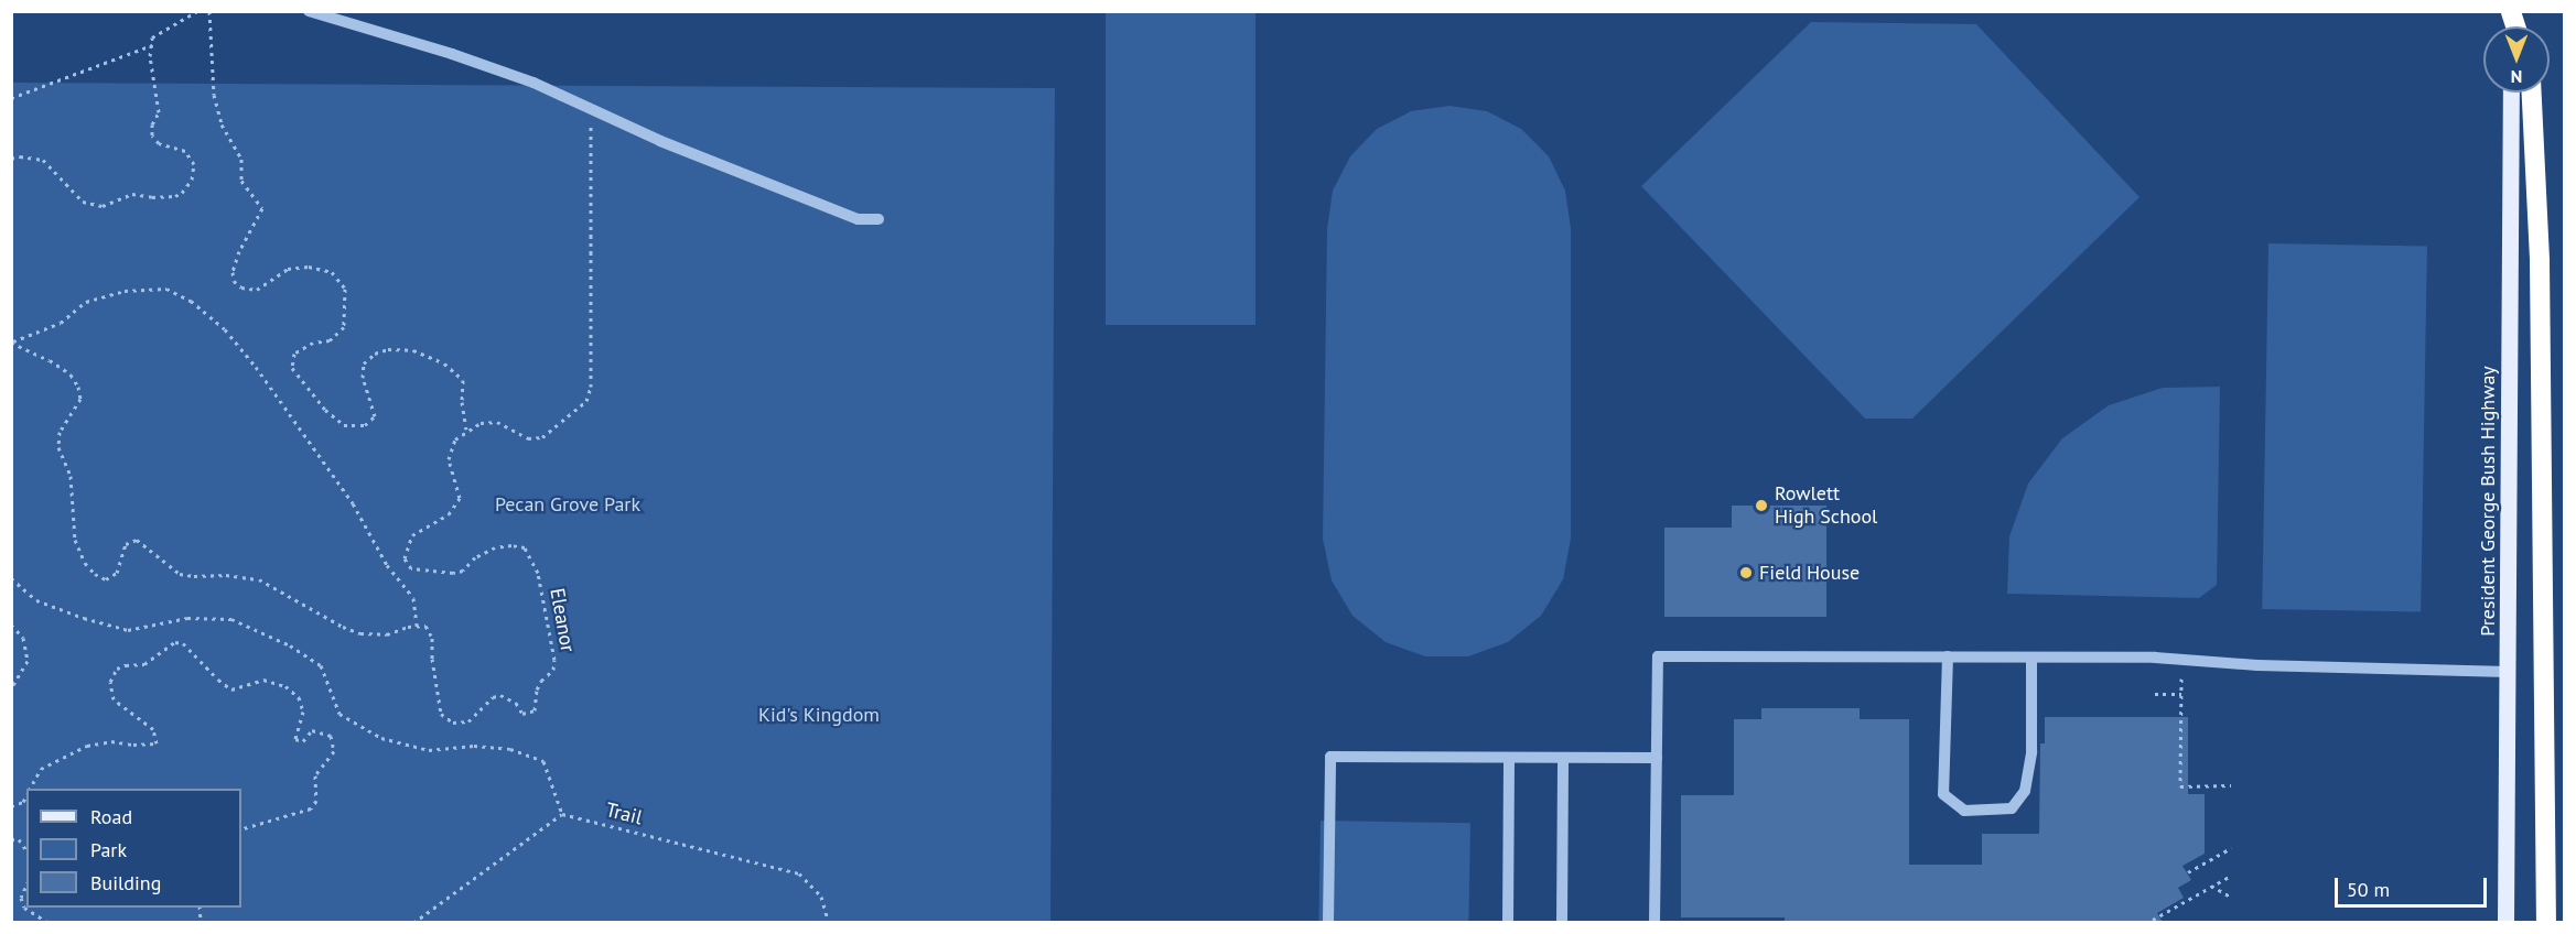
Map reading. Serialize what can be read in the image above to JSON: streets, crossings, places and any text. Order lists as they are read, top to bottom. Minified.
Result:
{"streets":{"main road":["President George Bush Highway"],"path":["Eleanor","Trail"]},"parks":["Pecan Grove Park","Kid's Kingdom"],"places":["Rowlett High School","Field House"],"legend":["Road","Park","Building"],"scale_bar":"50 m","north":"bottom"}
